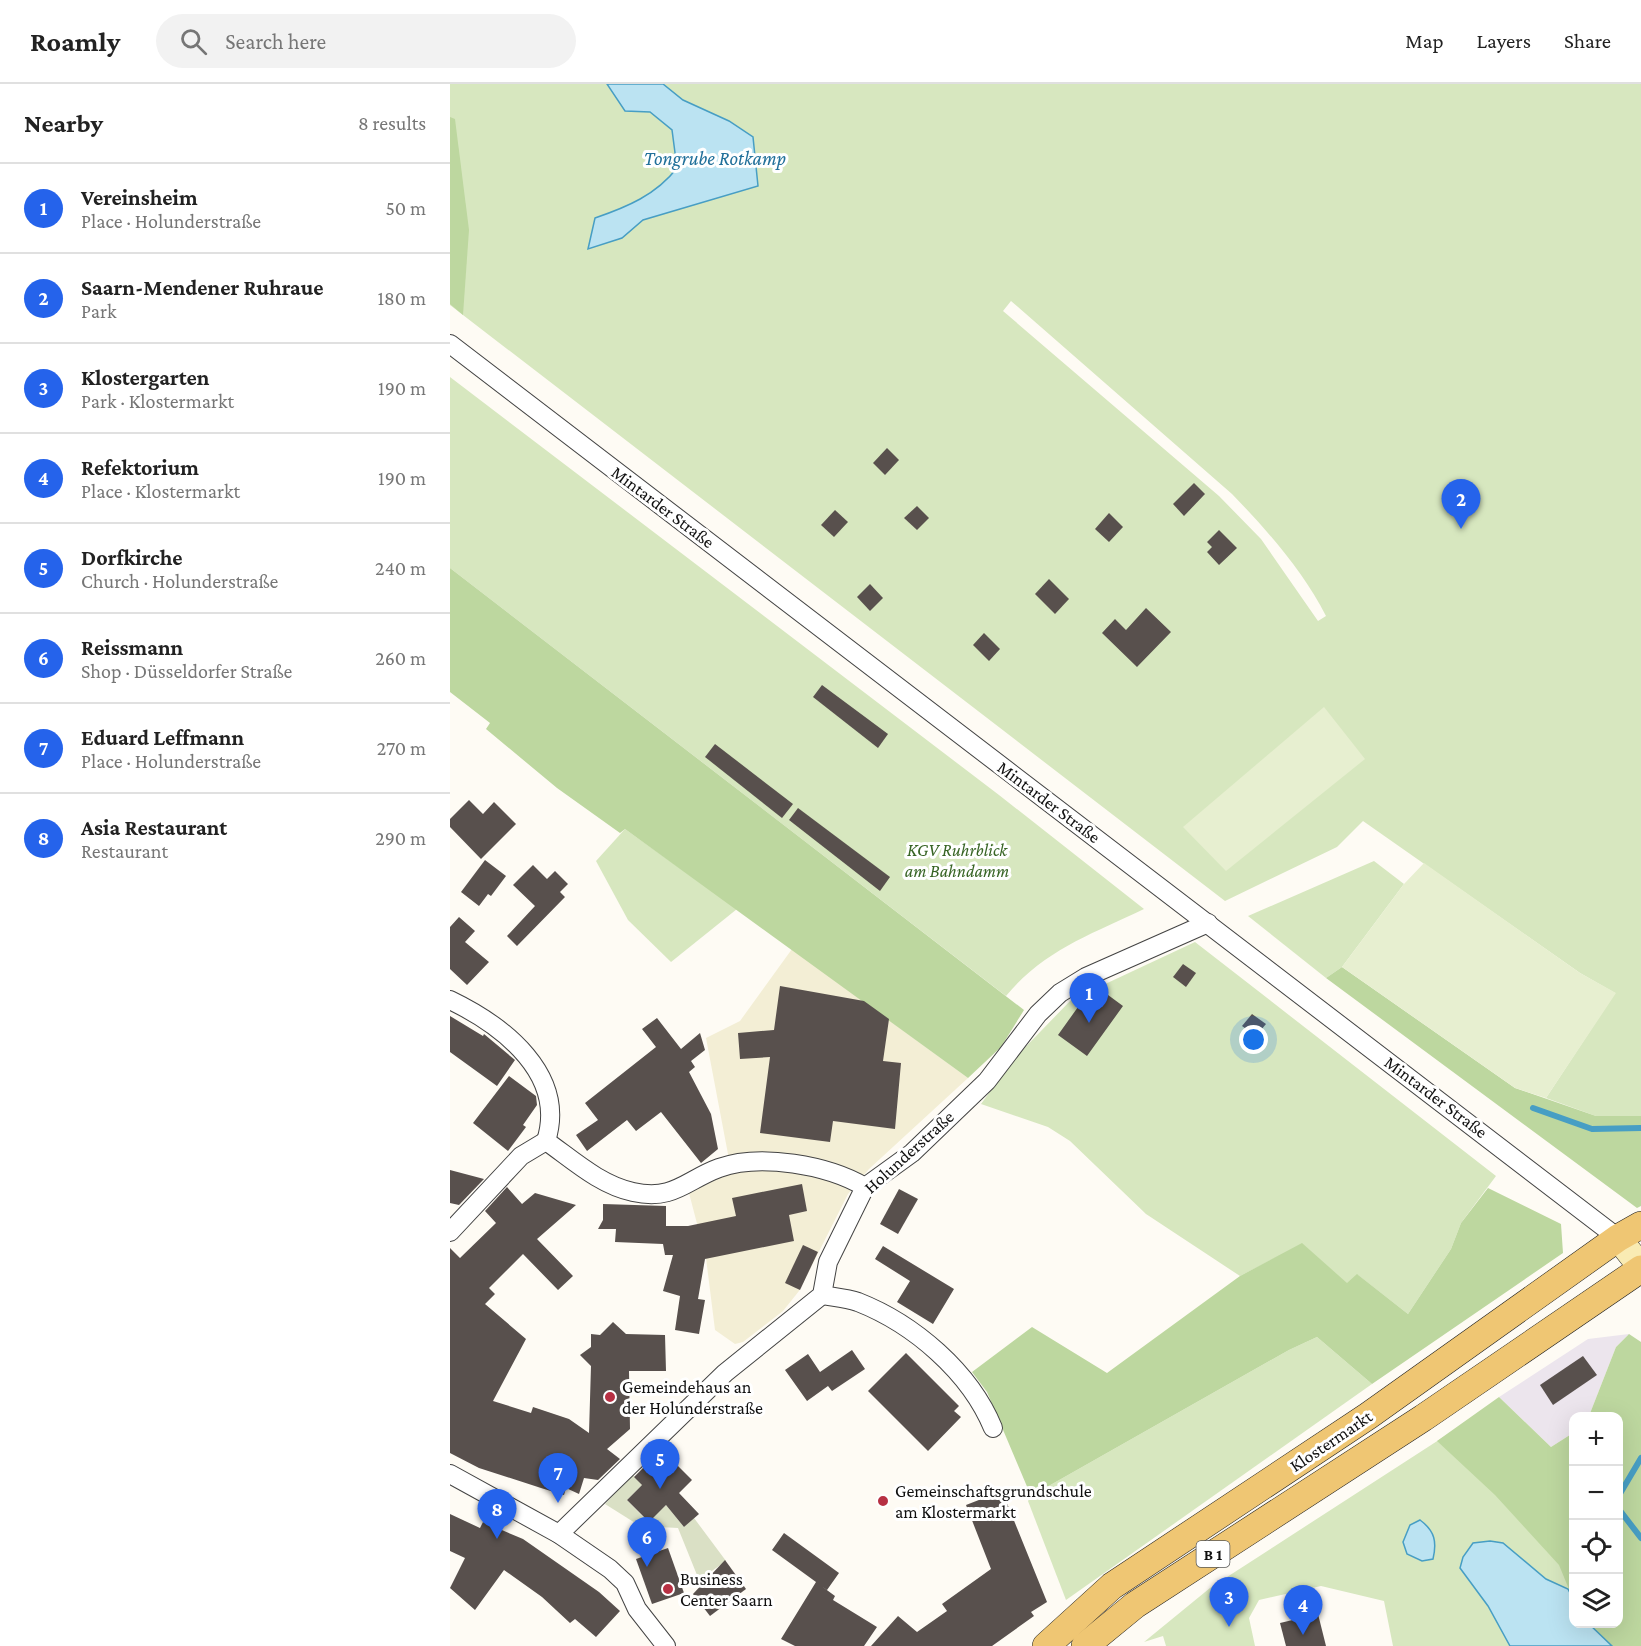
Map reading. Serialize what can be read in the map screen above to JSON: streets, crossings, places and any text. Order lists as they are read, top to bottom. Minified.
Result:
{"streets":{"main road":["Mintarder Straße","Klostermarkt","B 1"],"street":["Holunderstraße"]},"crossings":[["Mintarder Straße","Holunderstraße"],["Mintarder Straße","Klostermarkt"]],"water":["Tongrube Rotkamp"],"parks":["KGV Ruhrblick am Bahndamm"],"places":["Gemeindehaus an der Holunderstraße","Gemeinschaftsgrundschule am Klostermarkt","Business Center Saarn"],"page":{"header":"Roamly","search":"Search here","nav":["Map","Layers","Share"],"heading":["Nearby","8 results"],"list":[{"mark":"1","name":"Vereinsheim","note":"Place · Holunderstraße","value":"50 m"},{"mark":"2","name":"Saarn-Mendener Ruhraue","note":"Park","value":"180 m"},{"mark":"3","name":"Klostergarten","note":"Park · Klostermarkt","value":"190 m"},{"mark":"4","name":"Refektorium","note":"Place · Klostermarkt","value":"190 m"},{"mark":"5","name":"Dorfkirche","note":"Church · Holunderstraße","value":"240 m"},{"mark":"6","name":"Reissmann","note":"Shop · Düsseldorfer Straße","value":"260 m"},{"mark":"7","name":"Eduard Leffmann","note":"Place · Holunderstraße","value":"270 m"},{"mark":"8","name":"Asia Restaurant","note":"Restaurant","value":"290 m"}],"pins":["2","1","5","7","8","6","3","4"],"map_buttons":["+","−"]}}
